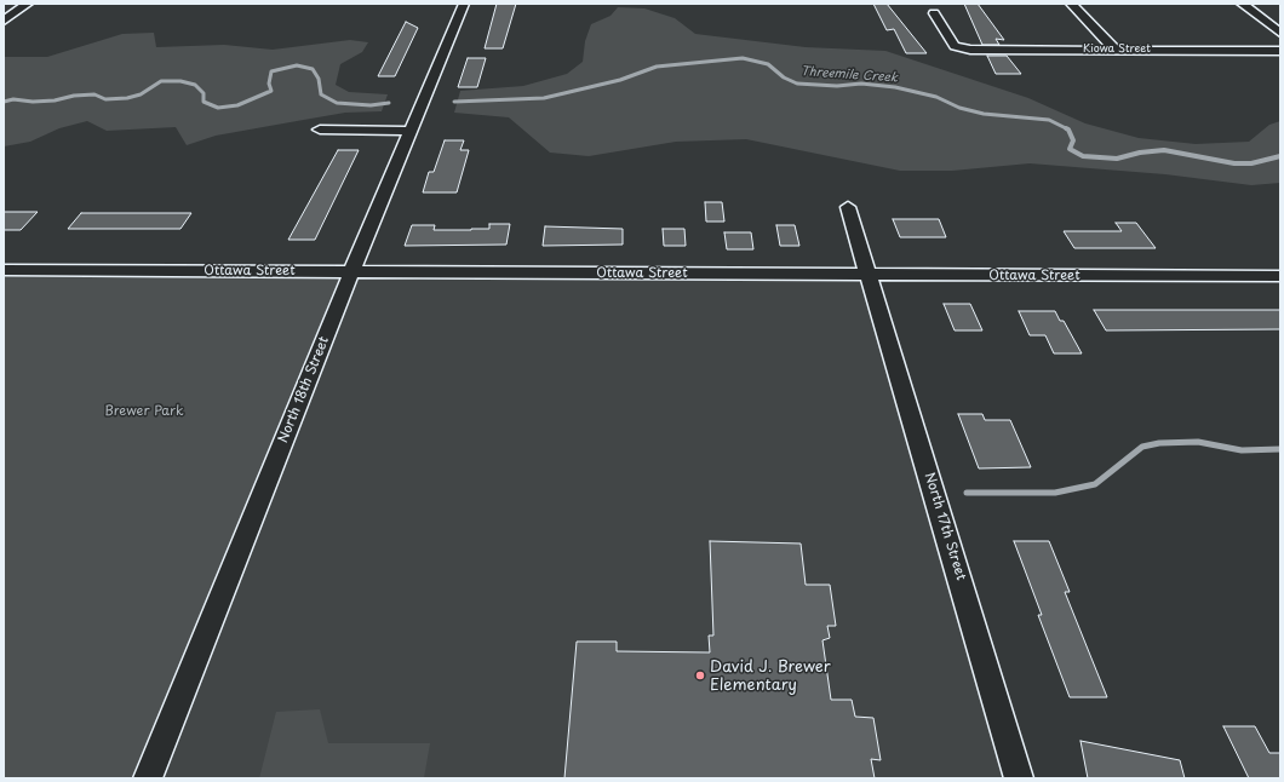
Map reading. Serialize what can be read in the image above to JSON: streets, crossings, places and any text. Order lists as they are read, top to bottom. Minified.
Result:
{"streets":{"street":["Kiowa Street","Ottawa Street","North 18th Street","North 17th Street"]},"crossings":[["Ottawa Street","North 18th Street"],["Ottawa Street","North 17th Street"]],"water":["Threemile Creek"],"parks":["Brewer Park"],"places":["David J. Brewer Elementary"]}
